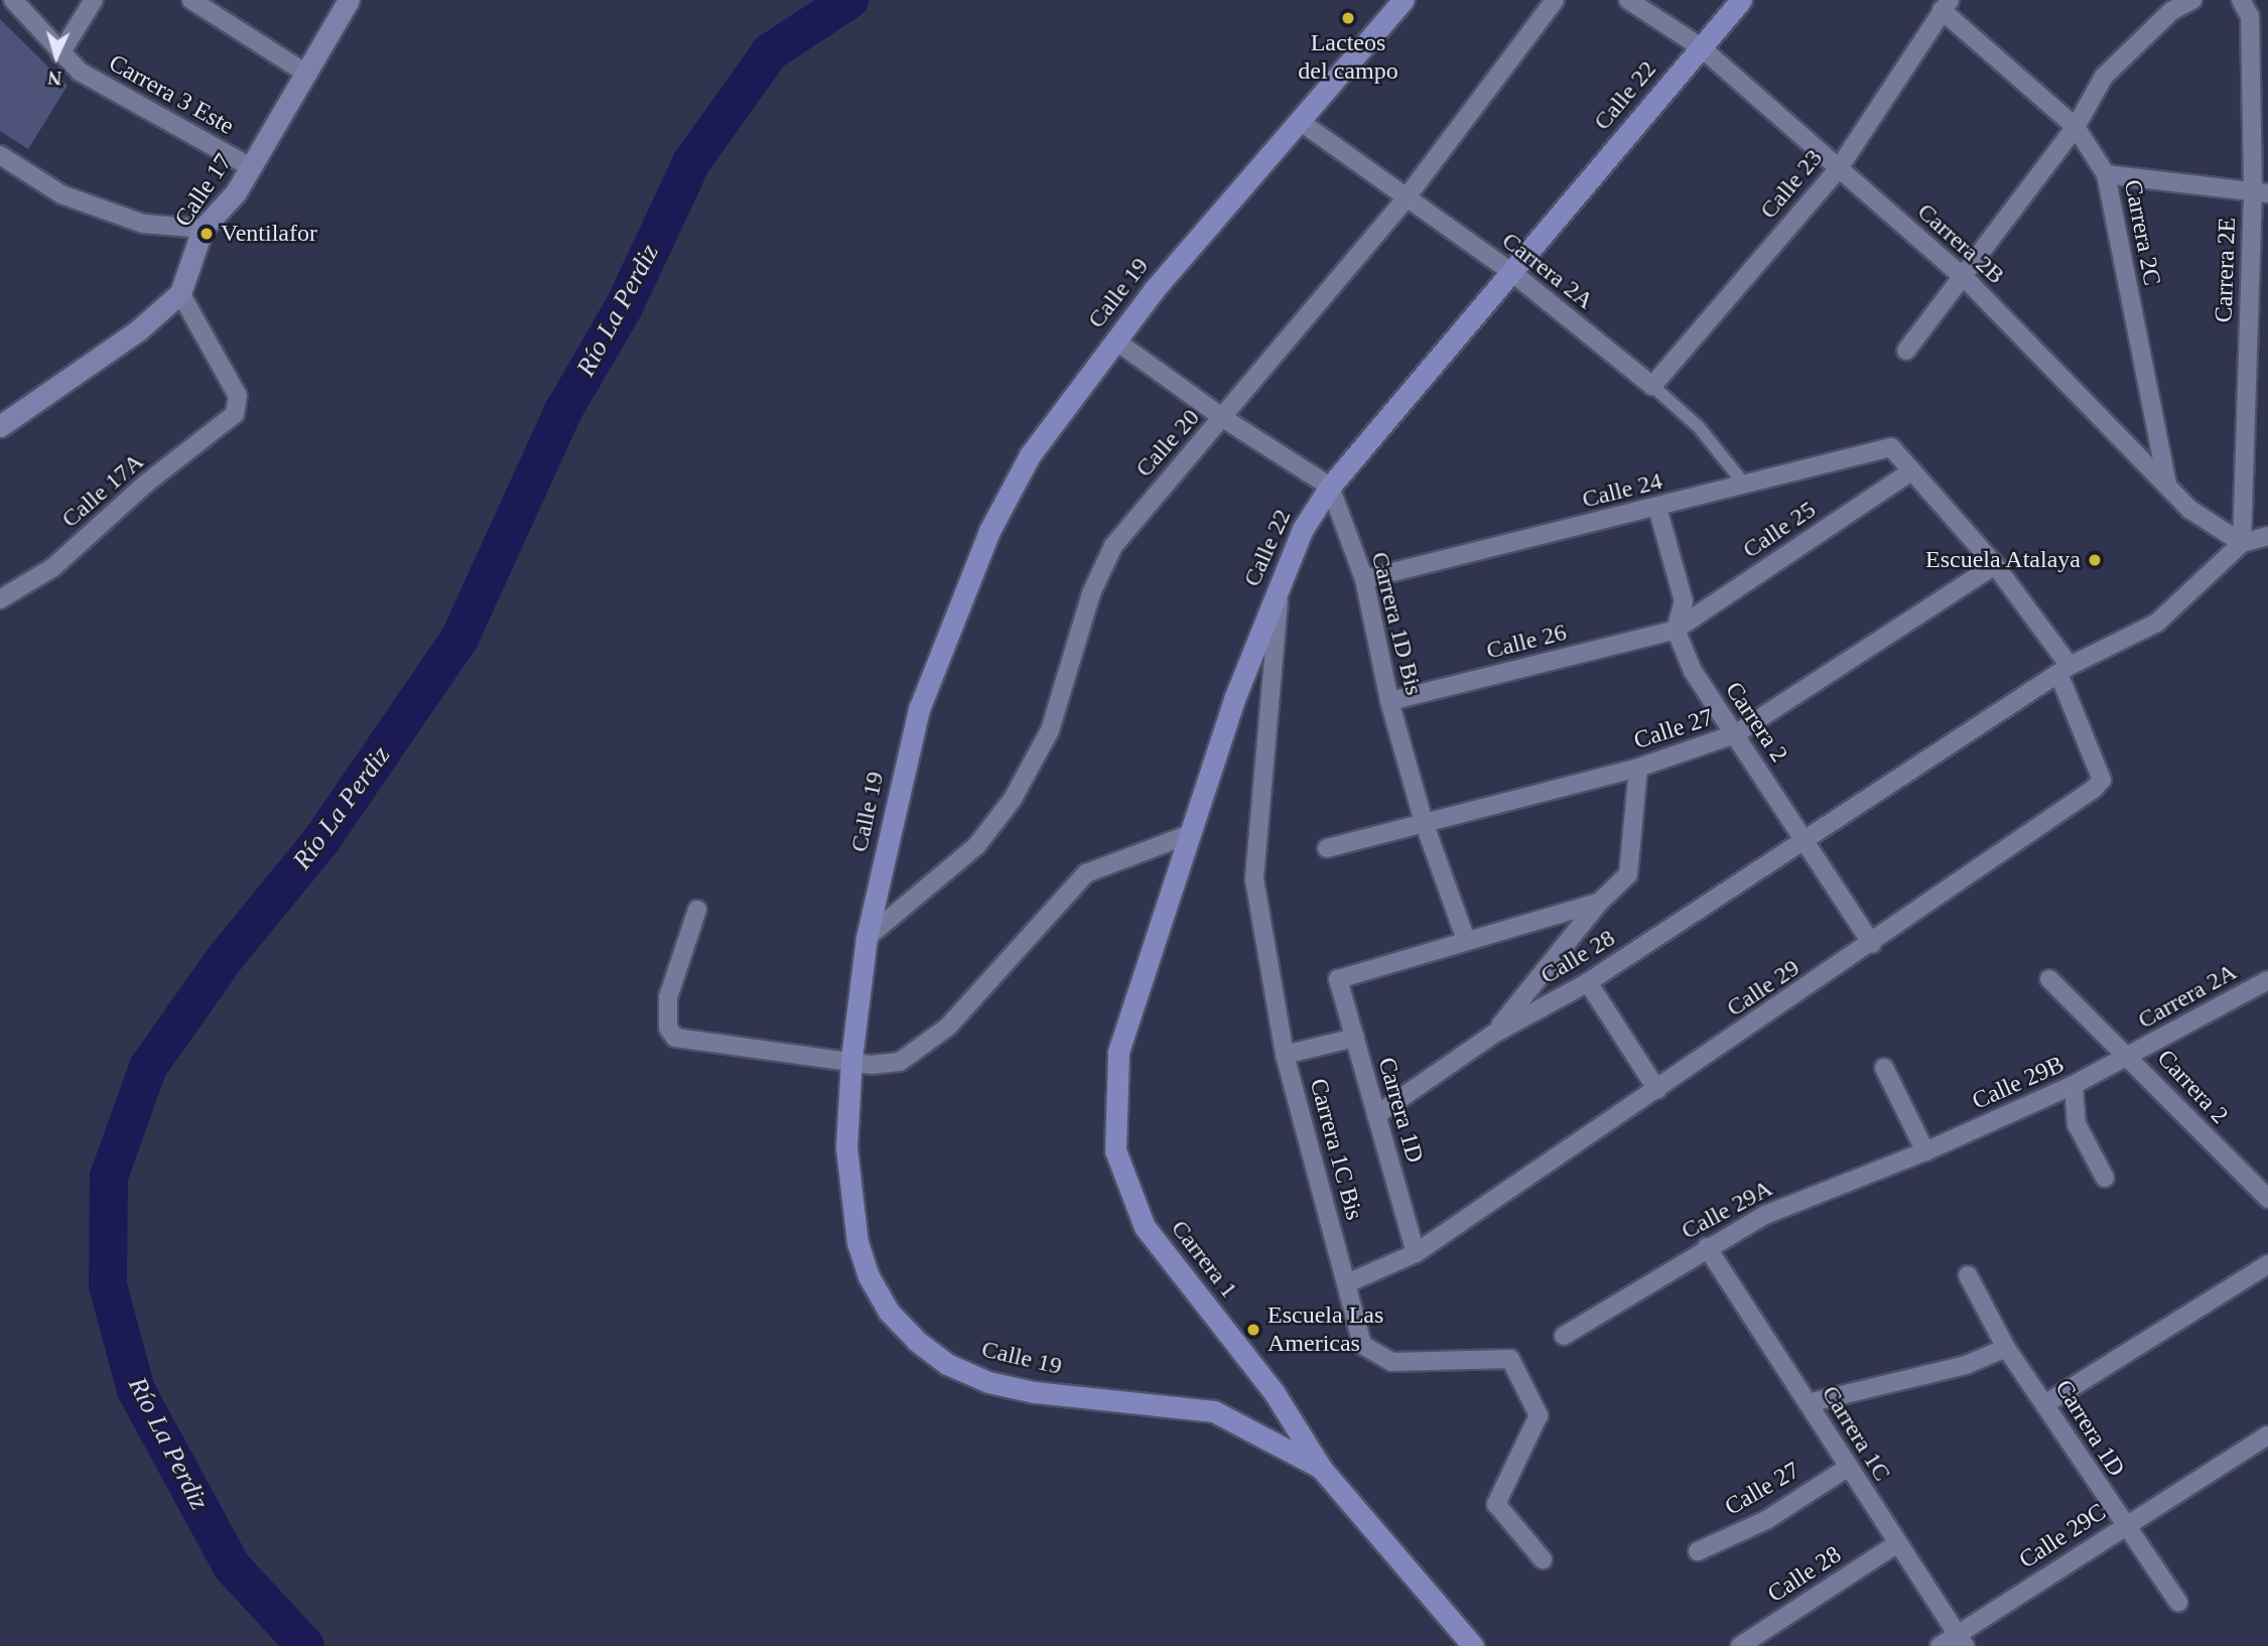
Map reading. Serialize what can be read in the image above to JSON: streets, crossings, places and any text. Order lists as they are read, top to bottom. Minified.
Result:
{"streets":{"main road":["Calle 22","Calle 17","Calle 19","Carrera 1"],"street":["Carrera 3 Este","Calle 23","Carrera 2C","Carrera 2B","Carrera 2E","Carrera 2A","Calle 20","Calle 17A","Calle 24","Calle 25","Carrera 1D Bis","Calle 26","Carrera 2","Calle 27","Calle 28","Calle 29","Calle 29B","Carrera 1D","Carrera 1C Bis","Calle 29A","Carrera 1C","Calle 29C"]},"crossings":[["Carrera 3 Este","Calle 17"],["Calle 22","Carrera 2B"],["Calle 22","Carrera 2A"],["Calle 22","Carrera 1D Bis"],["Calle 22","Carrera 1C Bis"],["Calle 22","Carrera 1"],["Calle 23","Carrera 2C"],["Calle 23","Carrera 2B"],["Calle 23","Carrera 2A"],["Calle 17","Calle 17A"],["Carrera 2C","Carrera 2B"],["Carrera 2B","Carrera 2E"],["Carrera 2A","Calle 19"],["Carrera 2A","Calle 20"],["Carrera 2A","Calle 24"],["Carrera 2A","Carrera 2"],["Carrera 2A","Calle 29B"],["Calle 19","Calle 20"],["Calle 19","Carrera 1"],["Calle 24","Calle 25"],["Calle 24","Carrera 1D Bis"],["Calle 25","Calle 26"],["Calle 25","Carrera 2"],["Carrera 1D Bis","Calle 26"],["Carrera 1D Bis","Calle 27"],["Carrera 1D Bis","Carrera 1D"],["Calle 26","Carrera 2"],["Carrera 2","Calle 27"],["Carrera 2","Calle 28"],["Carrera 2","Calle 29"],["Carrera 2","Calle 29B"],["Calle 27","Carrera 1C"],["Calle 28","Carrera 1D"],["Calle 28","Carrera 1C"],["Calle 29","Carrera 1D"],["Calle 29","Carrera 1C Bis"],["Calle 29B","Calle 29A"],["Carrera 1D","Calle 29C"],["Calle 29A","Carrera 1C"],["Carrera 1C","Calle 29C"]],"water":["Río La Perdiz"],"places":["Lacteos del campo","Ventilafor","Escuela Atalaya","Escuela Las Americas"],"north":"bottom"}
